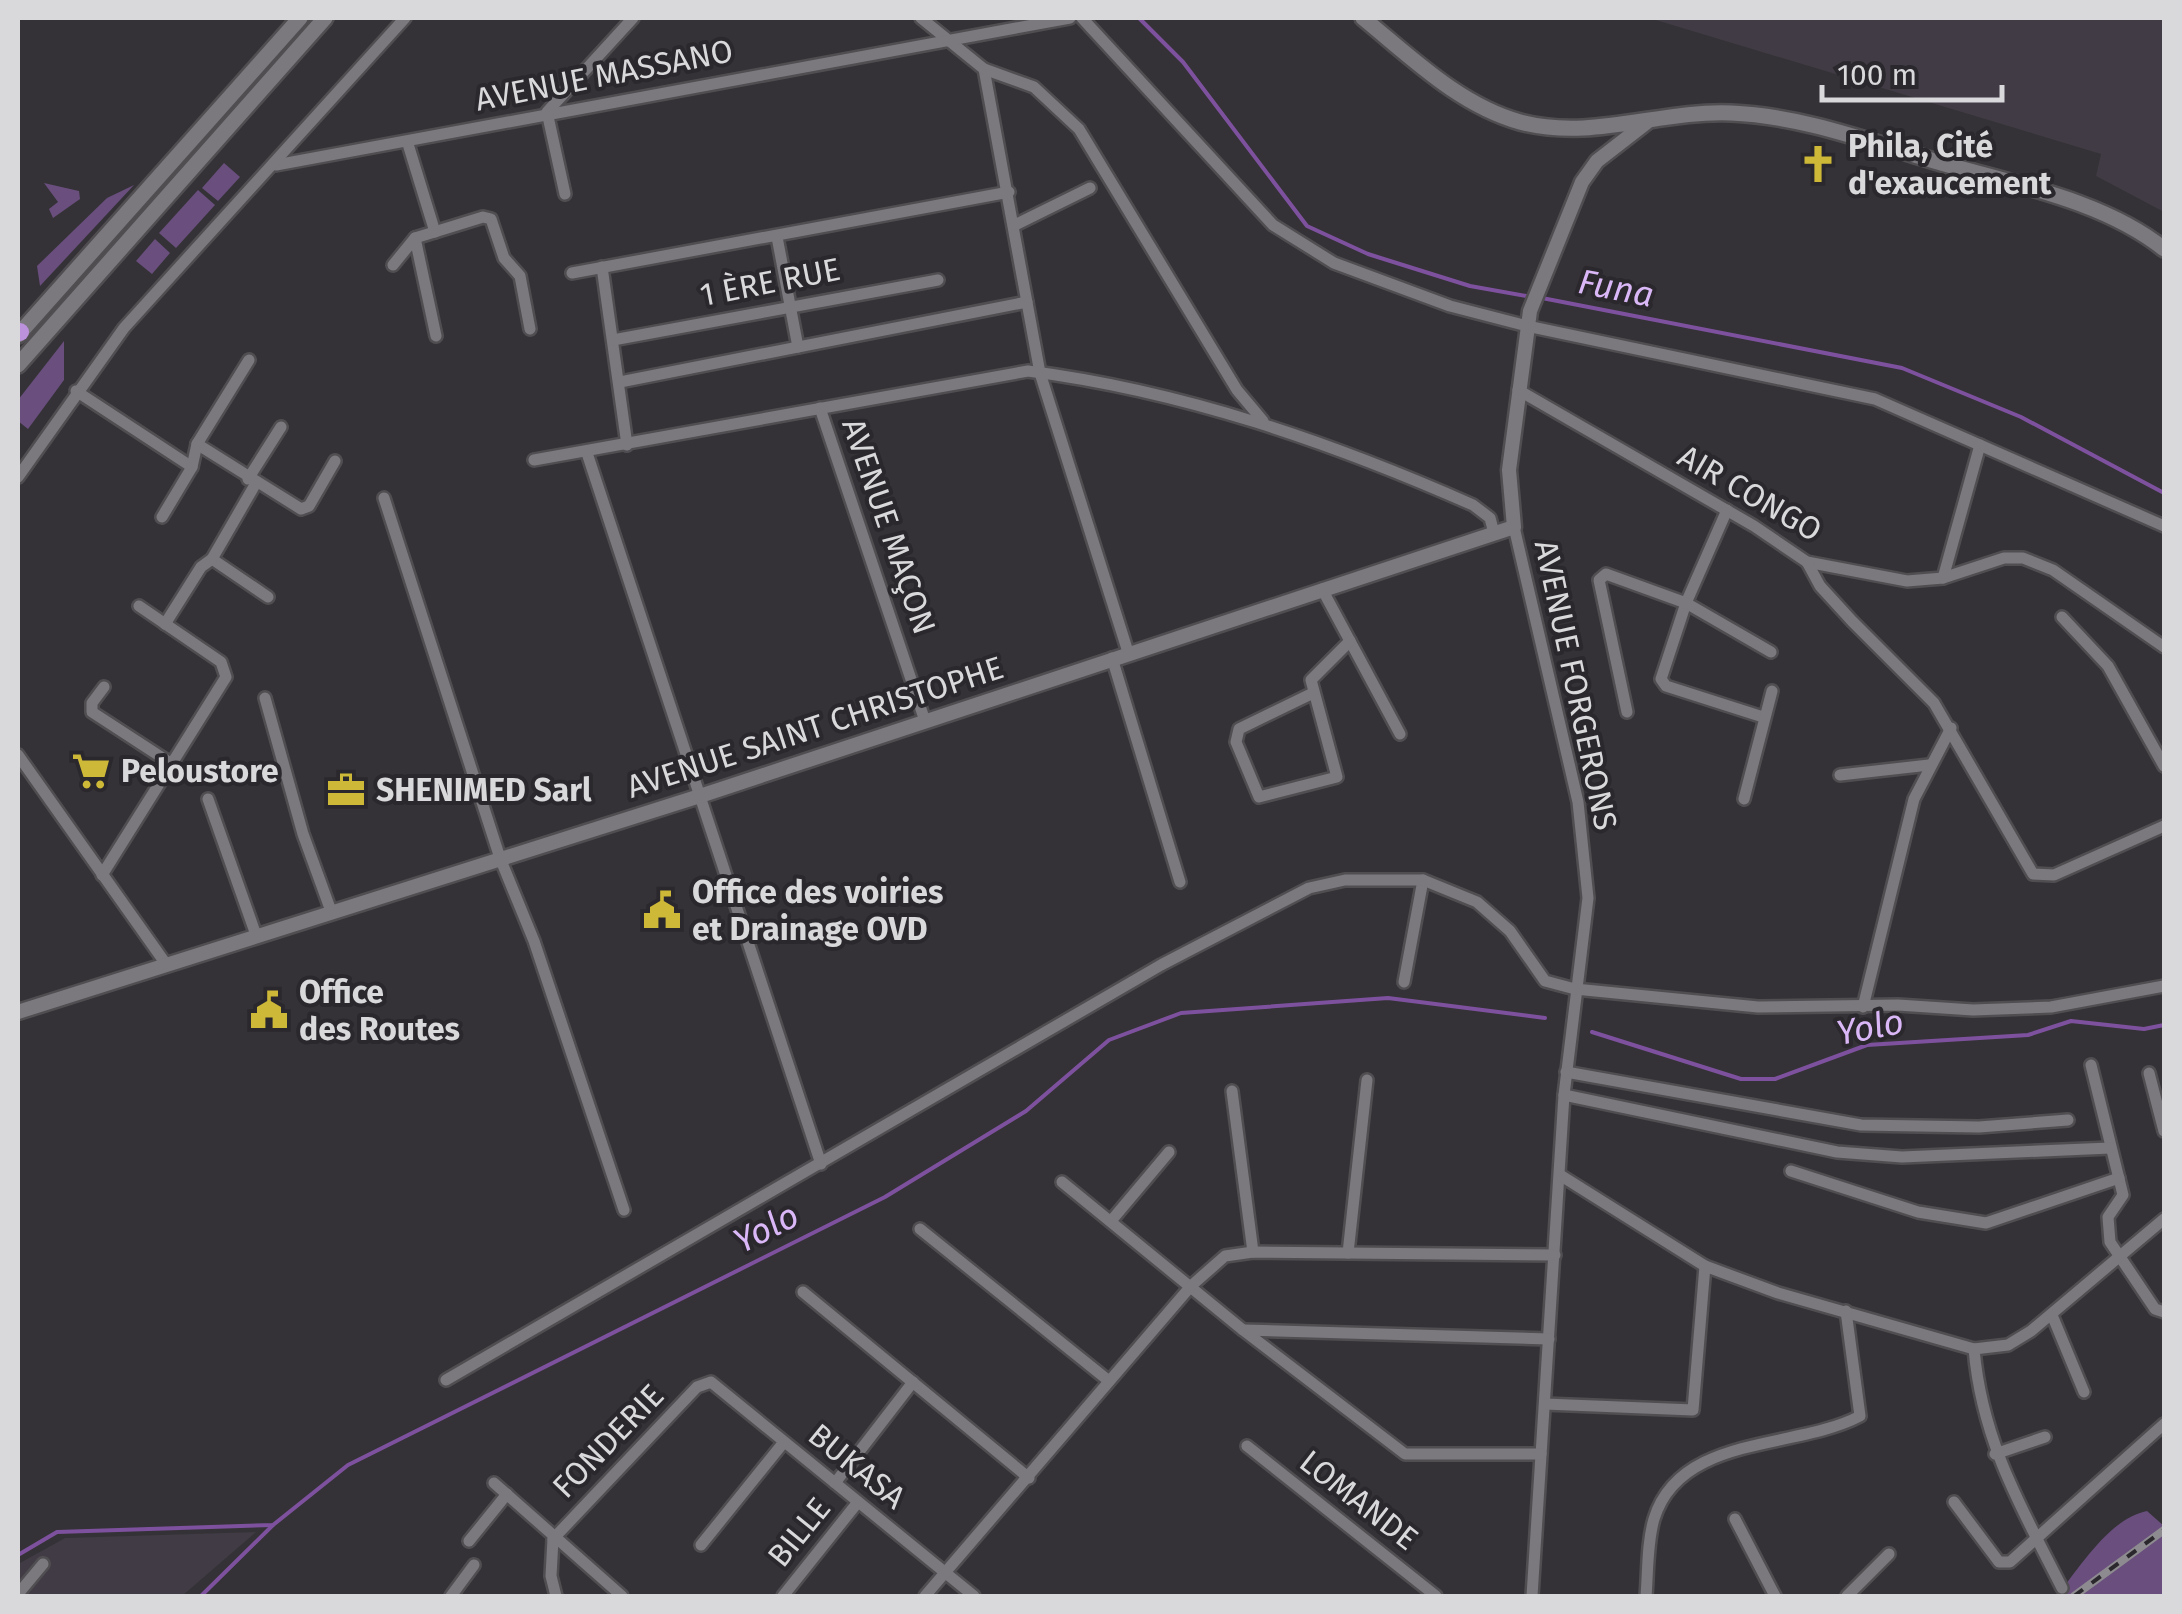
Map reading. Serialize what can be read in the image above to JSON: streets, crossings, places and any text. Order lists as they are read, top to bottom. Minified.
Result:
{"streets":{"street":["AVENUE MASSANO","1 ÈRE RUE","AIR CONGO","AVENUE MAÇON","AVENUE FORGERONS","AVENUE SAINT CHRISTOPHE","FONDERIE","BUKASA","LOMANDE","BILLE"]},"crossings":[["AIR CONGO","AVENUE FORGERONS"],["AVENUE MAÇON","AVENUE SAINT CHRISTOPHE"],["AVENUE FORGERONS","AVENUE SAINT CHRISTOPHE"],["FONDERIE","BUKASA"],["BUKASA","BILLE"]],"water":["Funa","Yolo"],"places":{"church":["Phila, Cité d'exaucement"],"supermarket":["Peloustore"],"office":["SHENIMED Sarl"],"public building":["Office des voiries et Drainage OVD","Office des Routes"]},"scale_bar":"100 m"}
